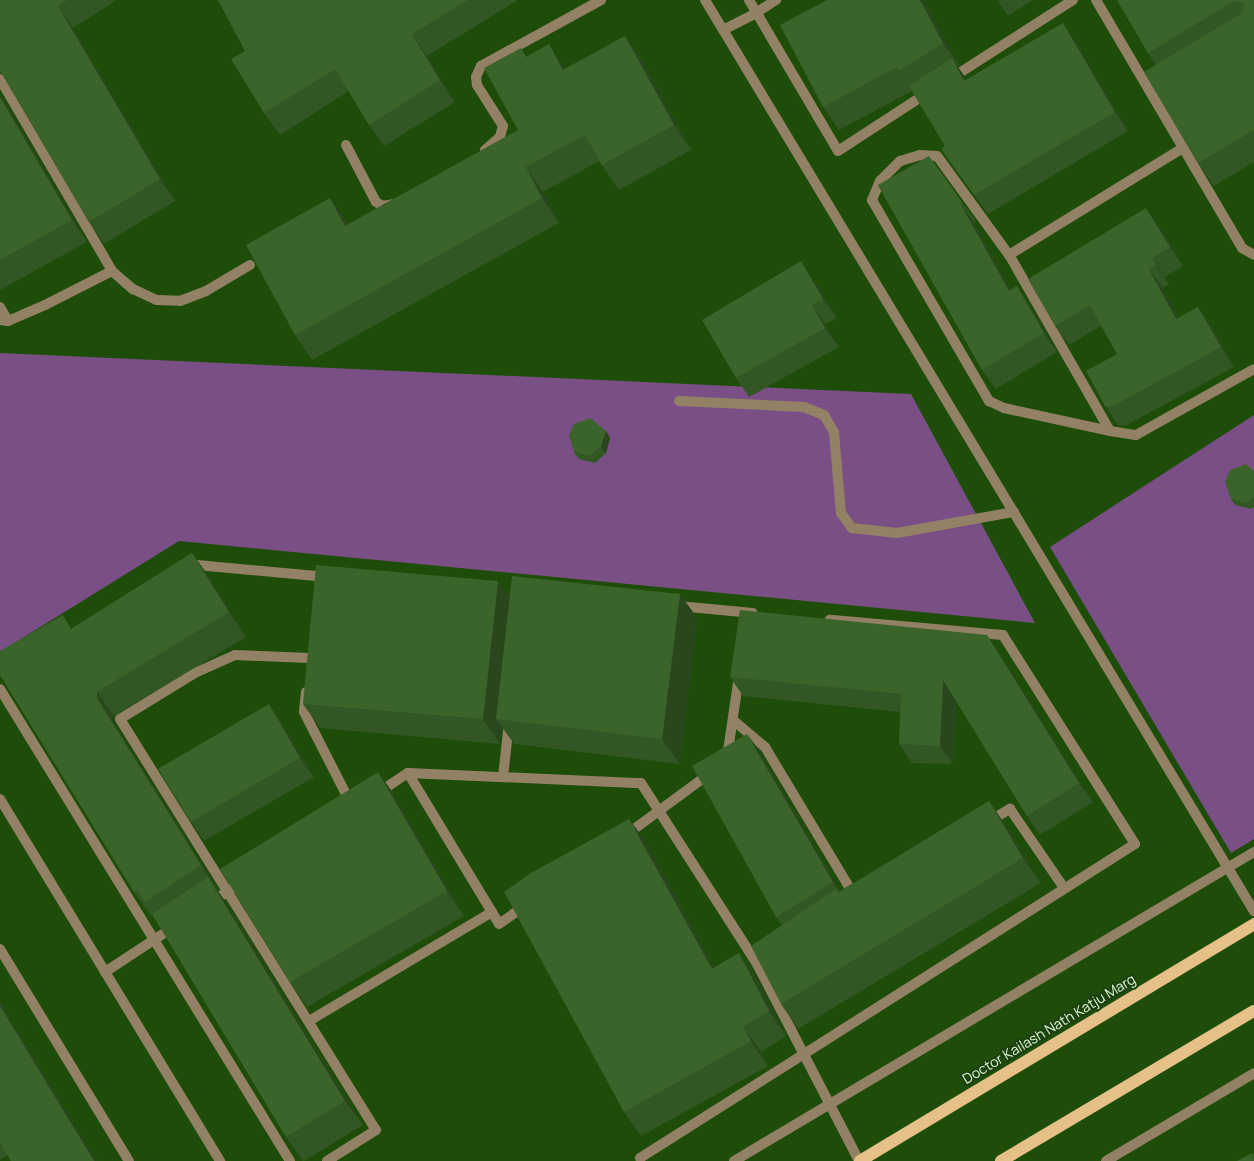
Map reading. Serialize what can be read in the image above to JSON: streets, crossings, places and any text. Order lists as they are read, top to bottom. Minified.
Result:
{"streets":{"main road":["Doctor Kailash Nath Katju Marg"]}}
